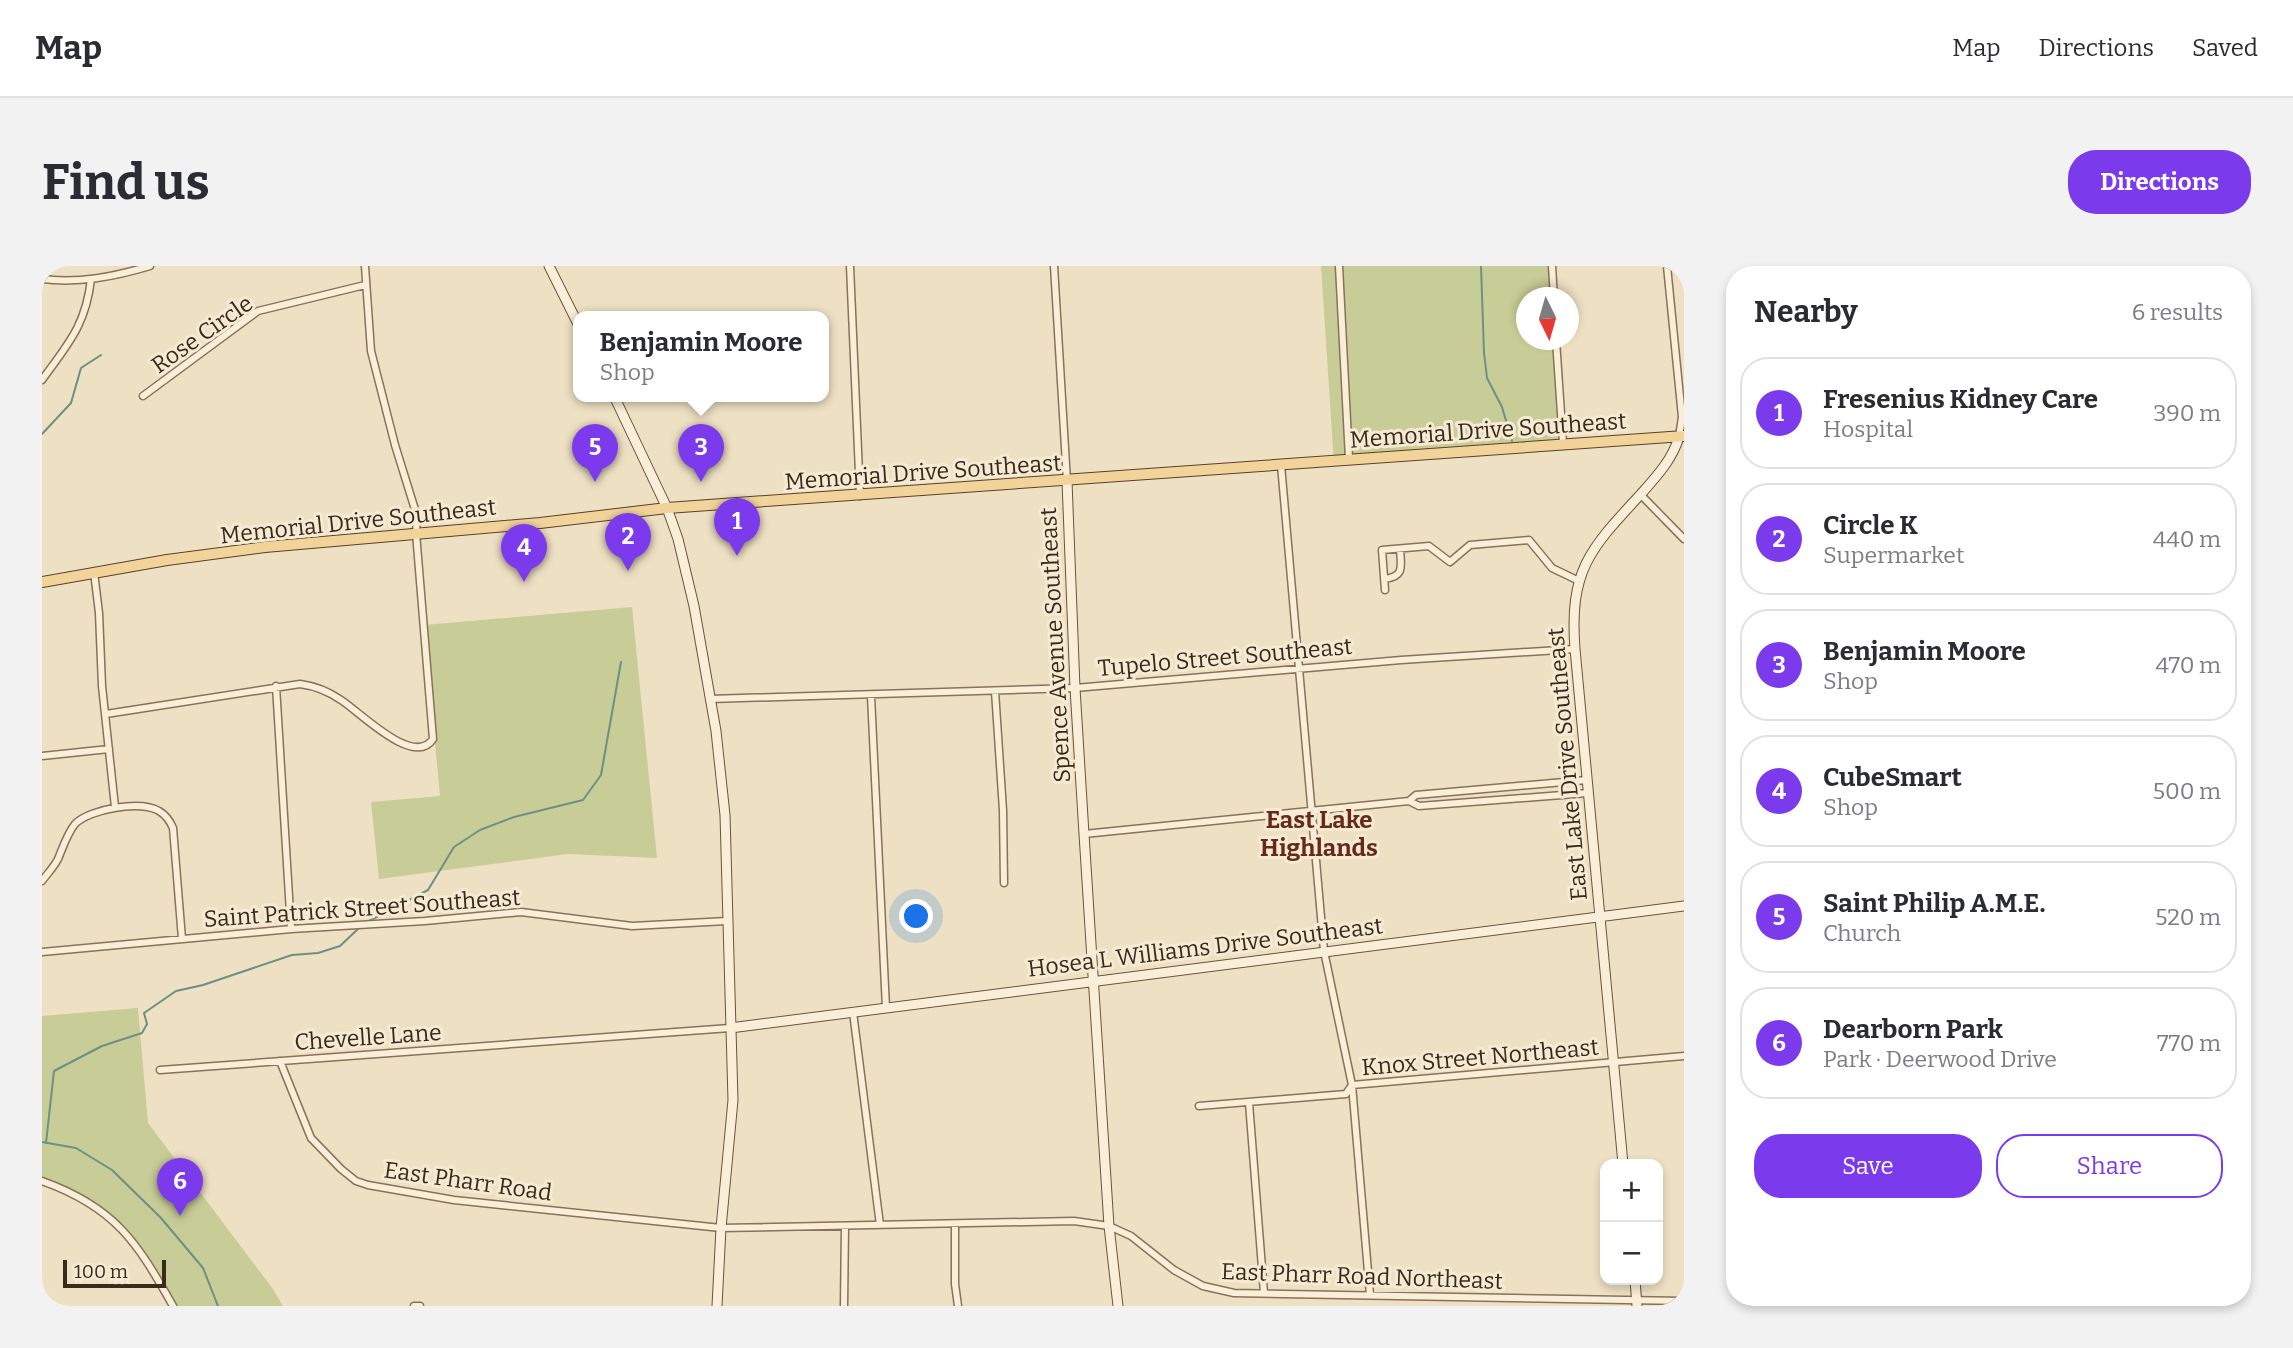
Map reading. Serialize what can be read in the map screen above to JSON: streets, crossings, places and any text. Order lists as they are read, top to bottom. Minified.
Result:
{"streets":{"main road":["Memorial Drive Southeast"],"street":["Rose Circle","Spence Avenue Southeast","Tupelo Street Southeast","East Lake Drive Southeast","Saint Patrick Street Southeast","Hosea L Williams Drive Southeast","Chevelle Lane","Knox Street Northeast","East Pharr Road","East Pharr Road Northeast"]},"crossings":[["Memorial Drive Southeast","Spence Avenue Southeast"],["Memorial Drive Southeast","East Lake Drive Southeast"],["Spence Avenue Southeast","Tupelo Street Southeast"],["Spence Avenue Southeast","Hosea L Williams Drive Southeast"],["Spence Avenue Southeast","East Pharr Road Northeast"],["Tupelo Street Southeast","East Lake Drive Southeast"],["East Lake Drive Southeast","Hosea L Williams Drive Southeast"],["East Lake Drive Southeast","Knox Street Northeast"],["Hosea L Williams Drive Southeast","Chevelle Lane"],["Chevelle Lane","East Pharr Road"],["East Pharr Road","East Pharr Road Northeast"]],"districts":["East Lake Highlands"],"scale_bar":"100 m","north":"bottom","page":{"header":"Map","nav":["Map","Directions","Saved"],"buttons":["Directions",["Save","Share"]],"title":"Find us","heading":["Nearby","6 results"],"popup":["Benjamin Moore","Shop"],"list":[{"mark":"1","name":"Fresenius Kidney Care","note":"Hospital","value":"390 m"},{"mark":"2","name":"Circle K","note":"Supermarket","value":"440 m"},{"mark":"3","name":"Benjamin Moore","note":"Shop","value":"470 m"},{"mark":"4","name":"CubeSmart","note":"Shop","value":"500 m"},{"mark":"5","name":"Saint Philip A.M.E.","note":"Church","value":"520 m"},{"mark":"6","name":"Dearborn Park","note":"Park · Deerwood Drive","value":"770 m"}],"pins":["3","5","1","2","4","6"],"map_buttons":["+","−"],"scale":"100 m"}}
